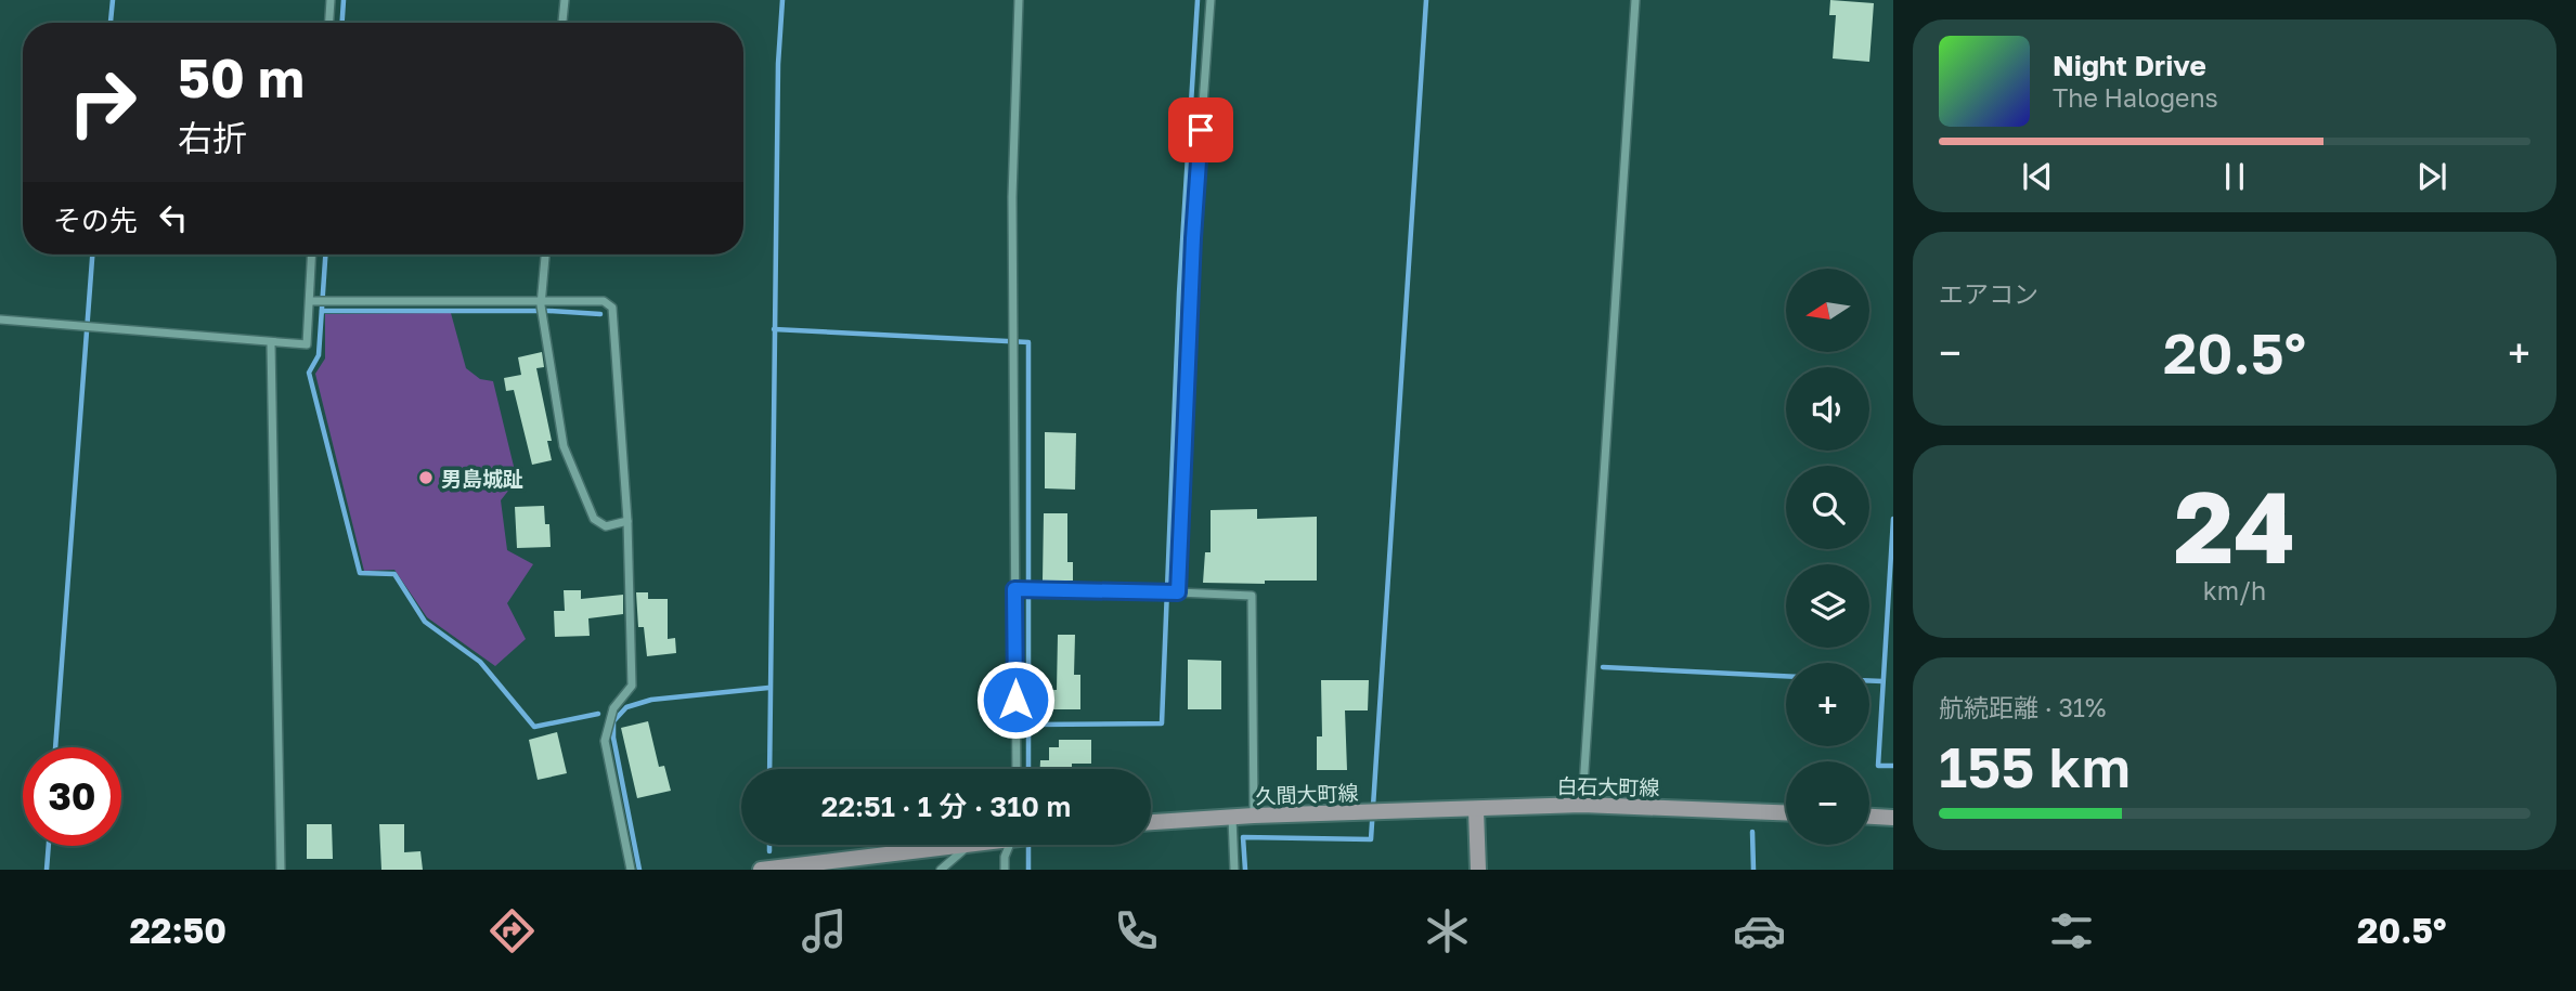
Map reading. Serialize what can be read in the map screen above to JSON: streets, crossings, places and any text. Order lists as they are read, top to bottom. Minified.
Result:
{"streets":{"main road":["白石大町線","久間大町線"]},"crossings":[["白石大町線","久間大町線"]],"places":["男島城趾"],"north":"left","page":{"turn":["50 m","右折"],"song":["Night Drive","The Halogens"],"then":"その先","tile":["エアコン",["24","km/h"],["航続距離 · 31%","155 km"]],"map_buttons":["+","−"],"heat":["−","20.5°","+"],"limit":"30","trip":"22:51 · 1 分 · 310 m","tabs":["22:50","20.5°"]}}
